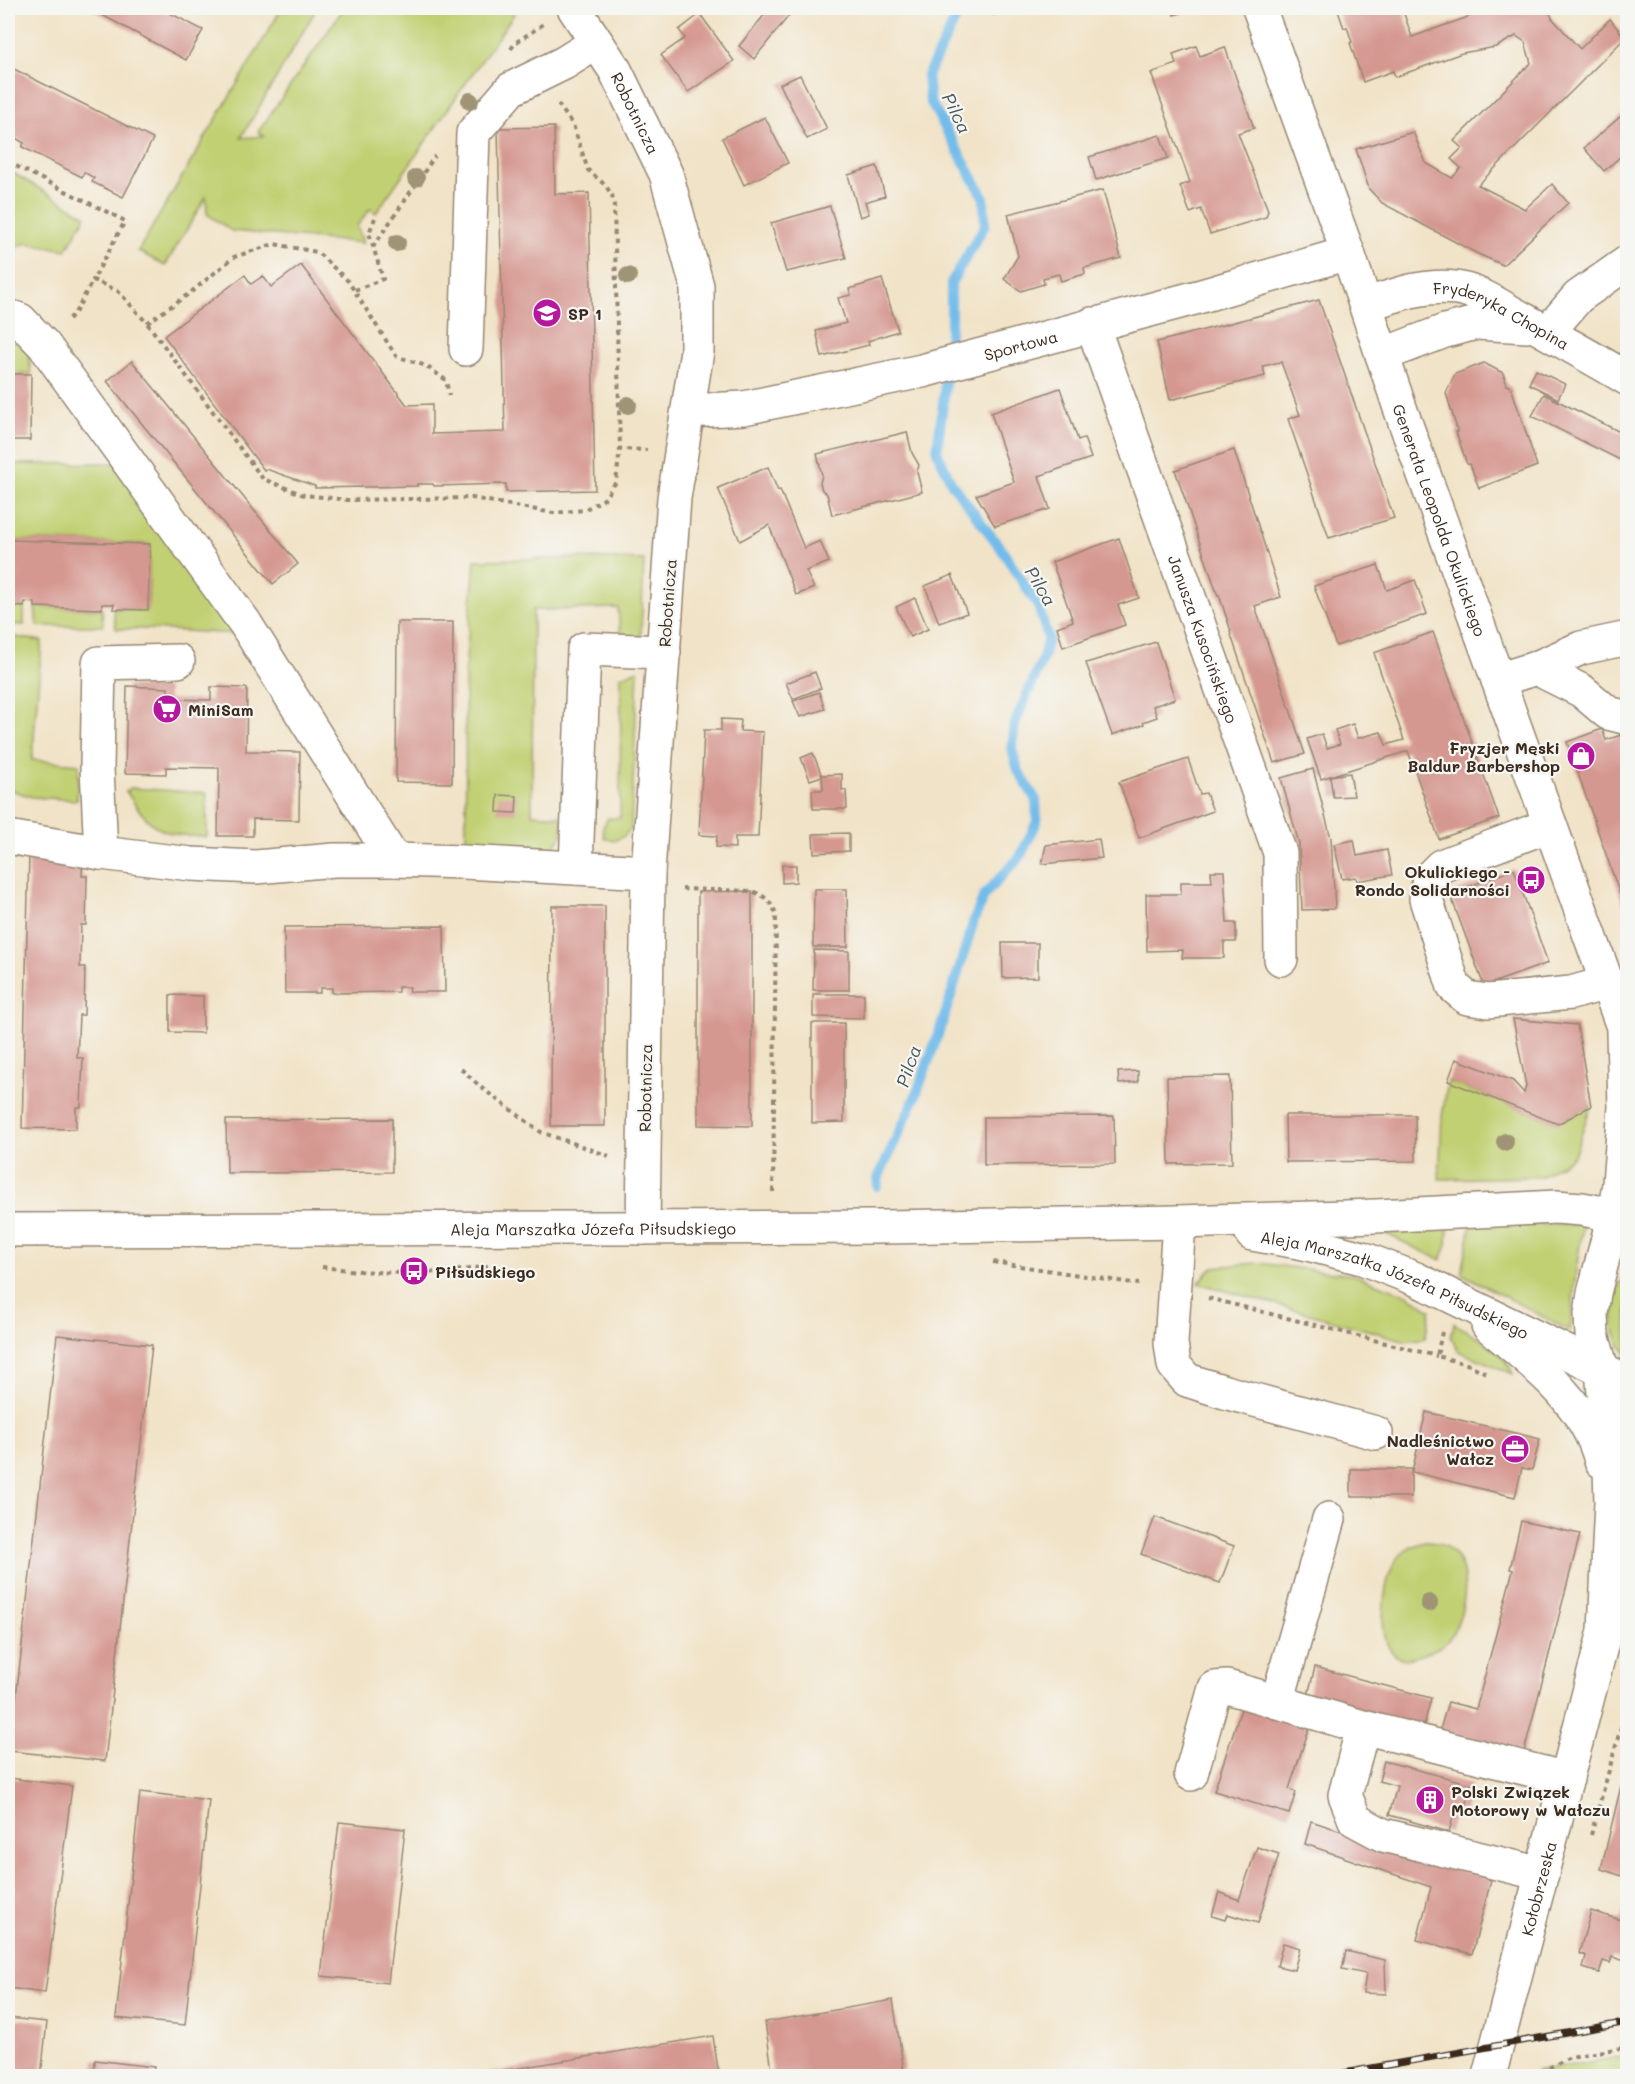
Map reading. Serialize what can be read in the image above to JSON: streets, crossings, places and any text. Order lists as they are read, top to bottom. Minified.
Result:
{"streets":{"main road":["Robotnicza","Fryderyka Chopina","Sportowa","Generała Leopolda Okulickiego","Janusza Kusocińskiego","Aleja Marszałka Józefa Piłsudskiego","Kołobrzeska"]},"crossings":[["Robotnicza","Sportowa"],["Robotnicza","Aleja Marszałka Józefa Piłsudskiego"],["Fryderyka Chopina","Generała Leopolda Okulickiego"],["Sportowa","Generała Leopolda Okulickiego"],["Sportowa","Janusza Kusocińskiego"],["Generała Leopolda Okulickiego","Aleja Marszałka Józefa Piłsudskiego"],["Generała Leopolda Okulickiego","Kołobrzeska"],["Aleja Marszałka Józefa Piłsudskiego","Kołobrzeska"]],"water":["Pilca"],"places":{"school or university":["SP 1"],"supermarket":["MiniSam"],"shop":["Fryzjer Męski Baldur Barbershop"],"bus stop":["Okulickiego - Rondo Solidarności","Piłsudskiego"],"office":["Nadleśnictwo Wałcz"],"building":["Polski Związek Motorowy w Wałczu"]}}
